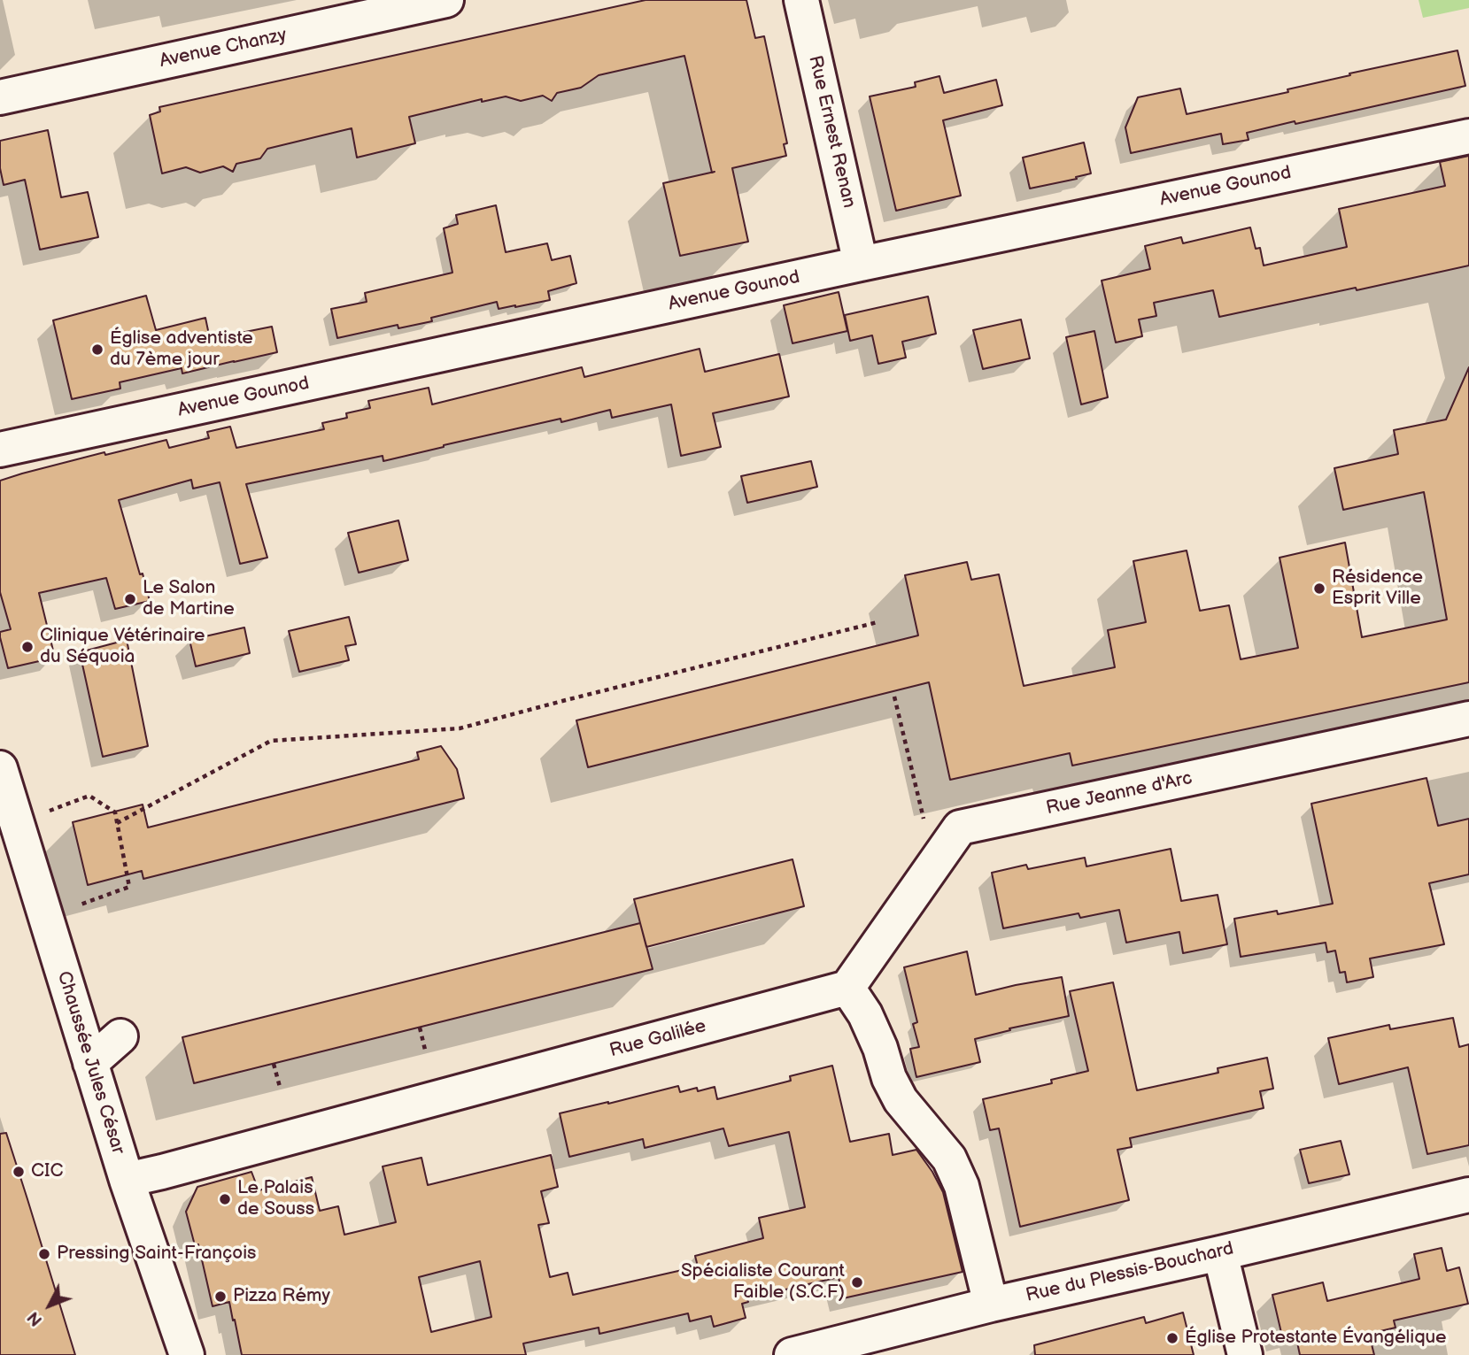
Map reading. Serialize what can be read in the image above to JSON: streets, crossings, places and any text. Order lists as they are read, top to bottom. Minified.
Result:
{"streets":{"street":["Avenue Chanzy","Rue Ernest Renan","Avenue Gounod","Rue Jeanne d'Arc","Rue Galilée","Chaussée Jules César","Rue du Plessis-Bouchard"]},"crossings":[["Rue Ernest Renan","Avenue Gounod"],["Rue Jeanne d'Arc","Rue Galilée"],["Rue Galilée","Chaussée Jules César"]],"places":["Église adventiste du 7ème jour","Résidence Esprit Ville","Le Salon de Martine","Clinique Vétérinaire du Séquoia","CIC","Le Palais de Souss","Pressing Saint-François","Spécialiste Courant Faible (S.C.F)","Pizza Rémy","Église Protestante Évangélique"],"north":"bottom left"}
